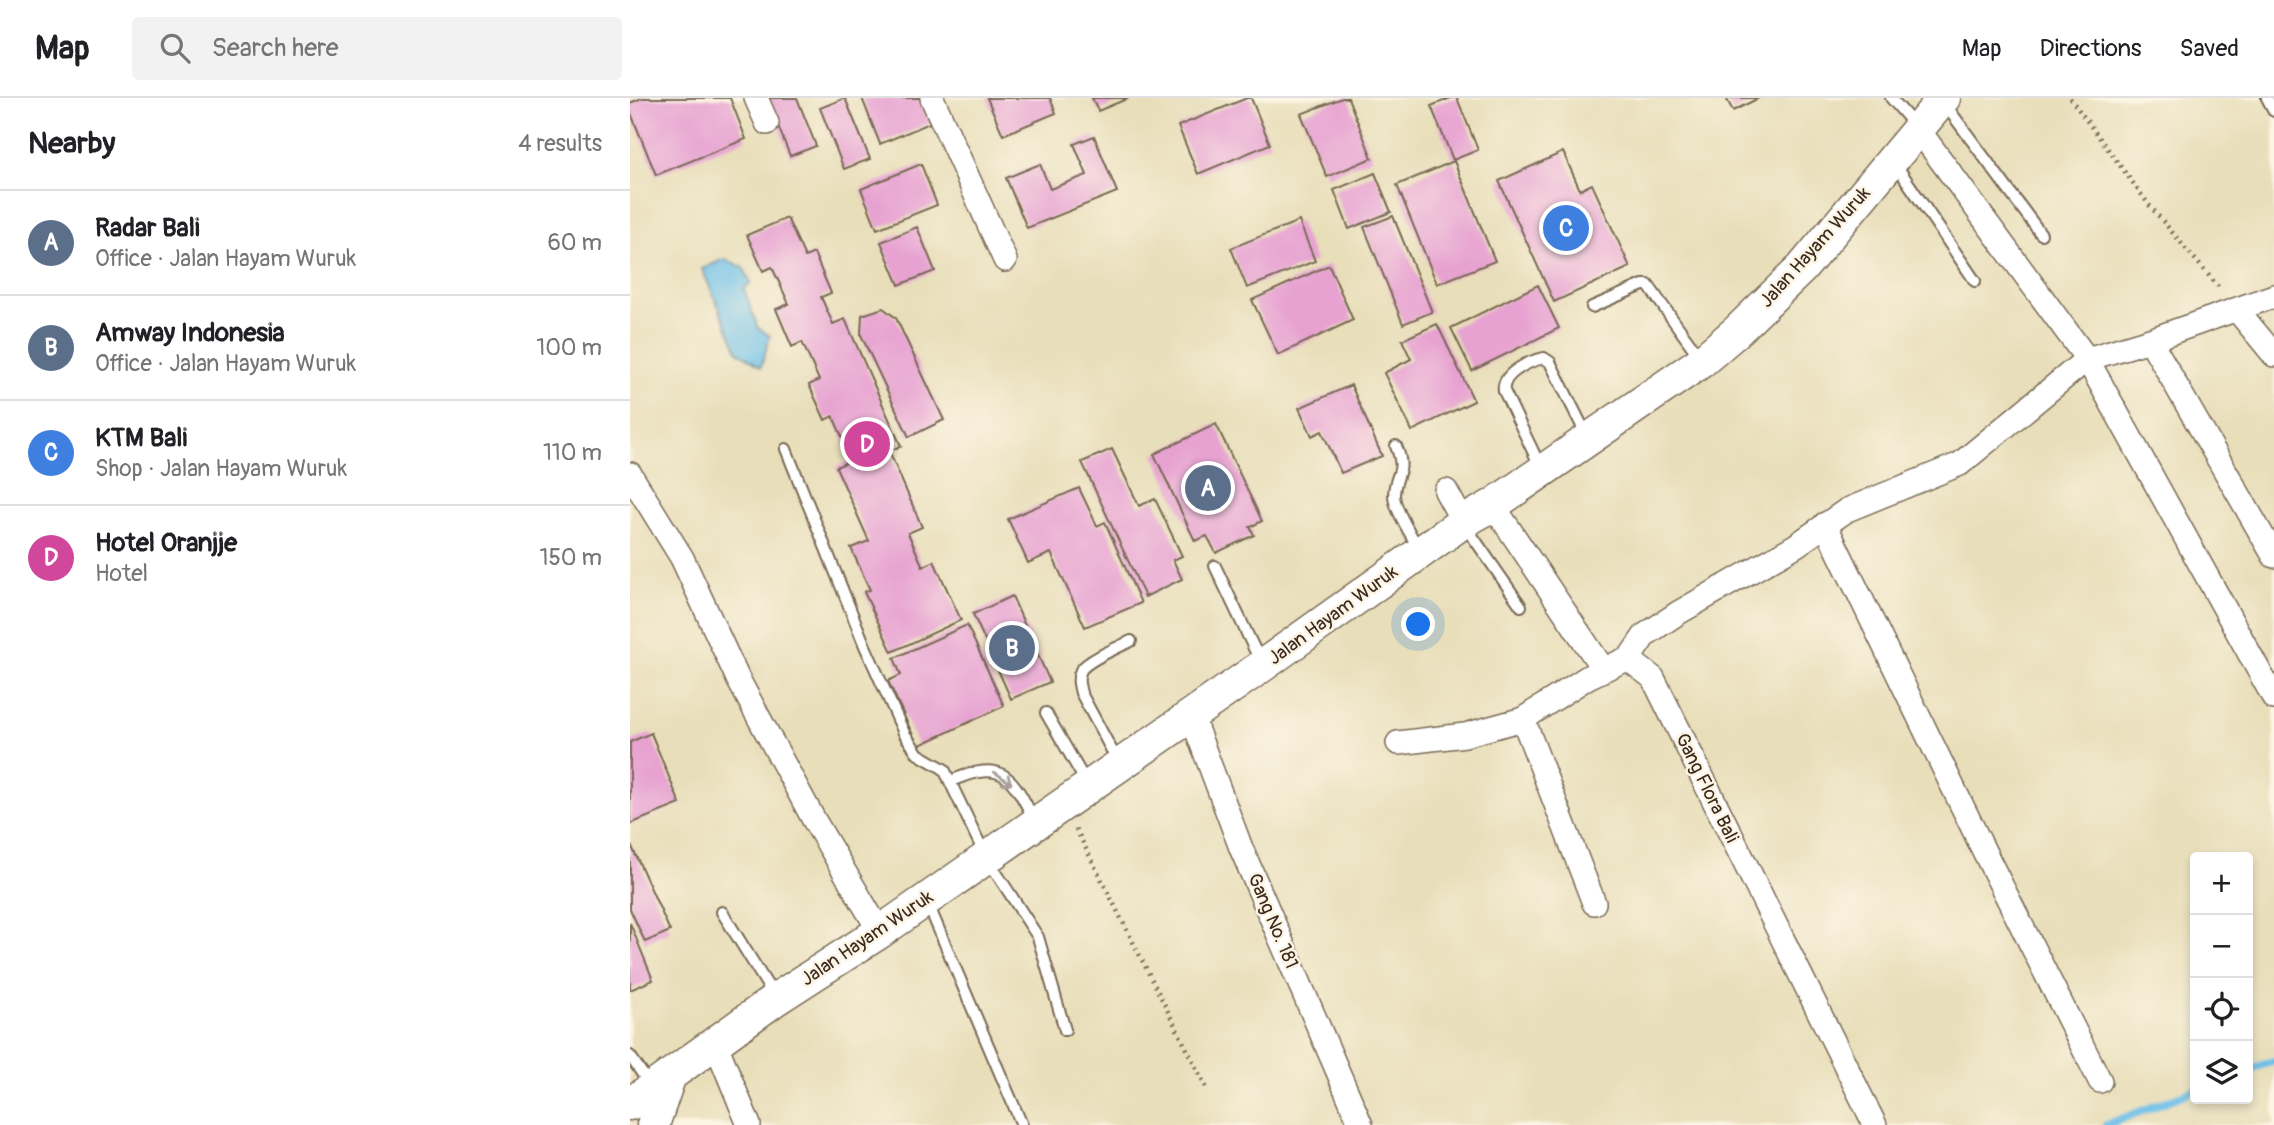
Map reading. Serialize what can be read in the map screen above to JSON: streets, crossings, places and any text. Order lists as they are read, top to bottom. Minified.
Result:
{"streets":{"main road":["Jalan Hayam Wuruk"],"street":["Gang Flora Bali","Gang No. 181"]},"crossings":[["Jalan Hayam Wuruk","Gang No. 181"]],"page":{"header":"Map","search":"Search here","nav":["Map","Directions","Saved"],"heading":["Nearby","4 results"],"list":[{"mark":"A","name":"Radar Bali","note":"Office · Jalan Hayam Wuruk","value":"60 m"},{"mark":"B","name":"Amway Indonesia","note":"Office · Jalan Hayam Wuruk","value":"100 m"},{"mark":"C","name":"KTM Bali","note":"Shop · Jalan Hayam Wuruk","value":"110 m"},{"mark":"D","name":"Hotel Oranjje","note":"Hotel","value":"150 m"}],"pins":["C","D","A","B"],"map_buttons":["+","−"]}}
